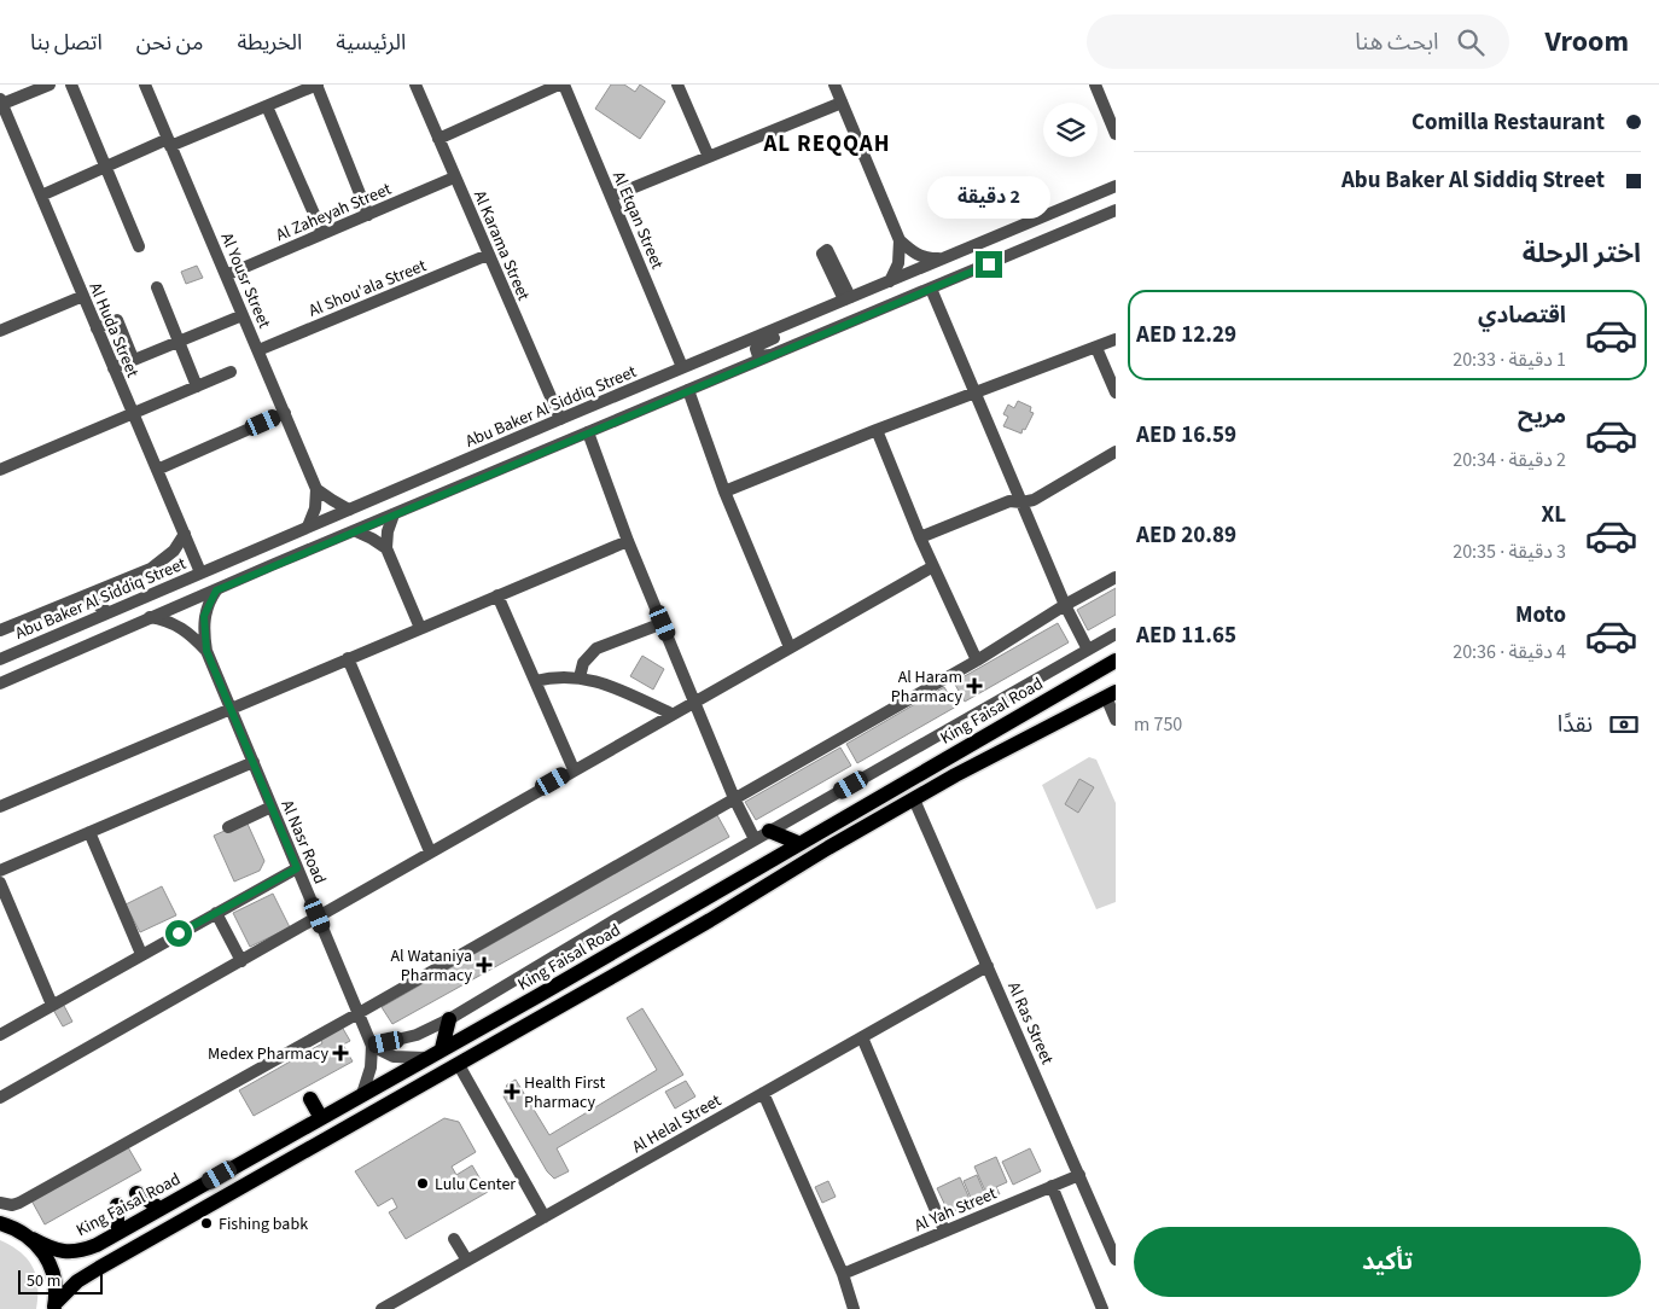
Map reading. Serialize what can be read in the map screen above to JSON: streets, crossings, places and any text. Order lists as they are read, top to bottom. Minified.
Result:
{"streets":{"main road":["King Faisal Road"],"street":["Al Zaheyah Street","Al Etqan Street","Al Karama Street","Al Yousr Street","Al Shou'ala Street","Al Huda Street","Abu Baker Al Siddiq Street","Al Nasr Road","Al Ras Street","Al Helal Street","Al Yah Street"]},"crossings":[["Al Zaheyah Street","Al Karama Street"],["Al Zaheyah Street","Al Yousr Street"],["Al Etqan Street","Abu Baker Al Siddiq Street"],["Al Karama Street","Al Shou'ala Street"],["Al Karama Street","Abu Baker Al Siddiq Street"],["Al Yousr Street","Al Shou'ala Street"],["Al Huda Street","Abu Baker Al Siddiq Street"],["King Faisal Road","Al Nasr Road"],["Al Ras Street","Al Helal Street"],["Al Ras Street","Al Yah Street"]],"districts":["AL REQQAH"],"places":{"health":["Al Haram Pharmacy","Al Wataniya Pharmacy","Medex Pharmacy","Health First Pharmacy"],"other":["Lulu Center","Fishing babk"]},"scale_bar":"50 m","page":{"header":"Vroom","search":"ابحث هنا","nav":["الرئيسية","الخريطة","من نحن","اتصل بنا"],"banner":["Comilla Restaurant","Abu Baker Al Siddiq Street"],"bubble":"2 دقيقة","heading":"اختر الرحلة","list":[{"name":"اقتصادي","note":"1 دقيقة · 20:33","value":"AED 12.29"},{"name":"مريح","note":"2 دقيقة · 20:34","value":"AED 16.59"},{"name":"XL","note":"3 دقيقة · 20:35","value":"AED 20.89"},{"name":"Moto","note":"4 دقيقة · 20:36","value":"AED 11.65"}],"pay":["نقدًا","750 m"],"buttons":"تأكيد","scale":"50 m"}}
